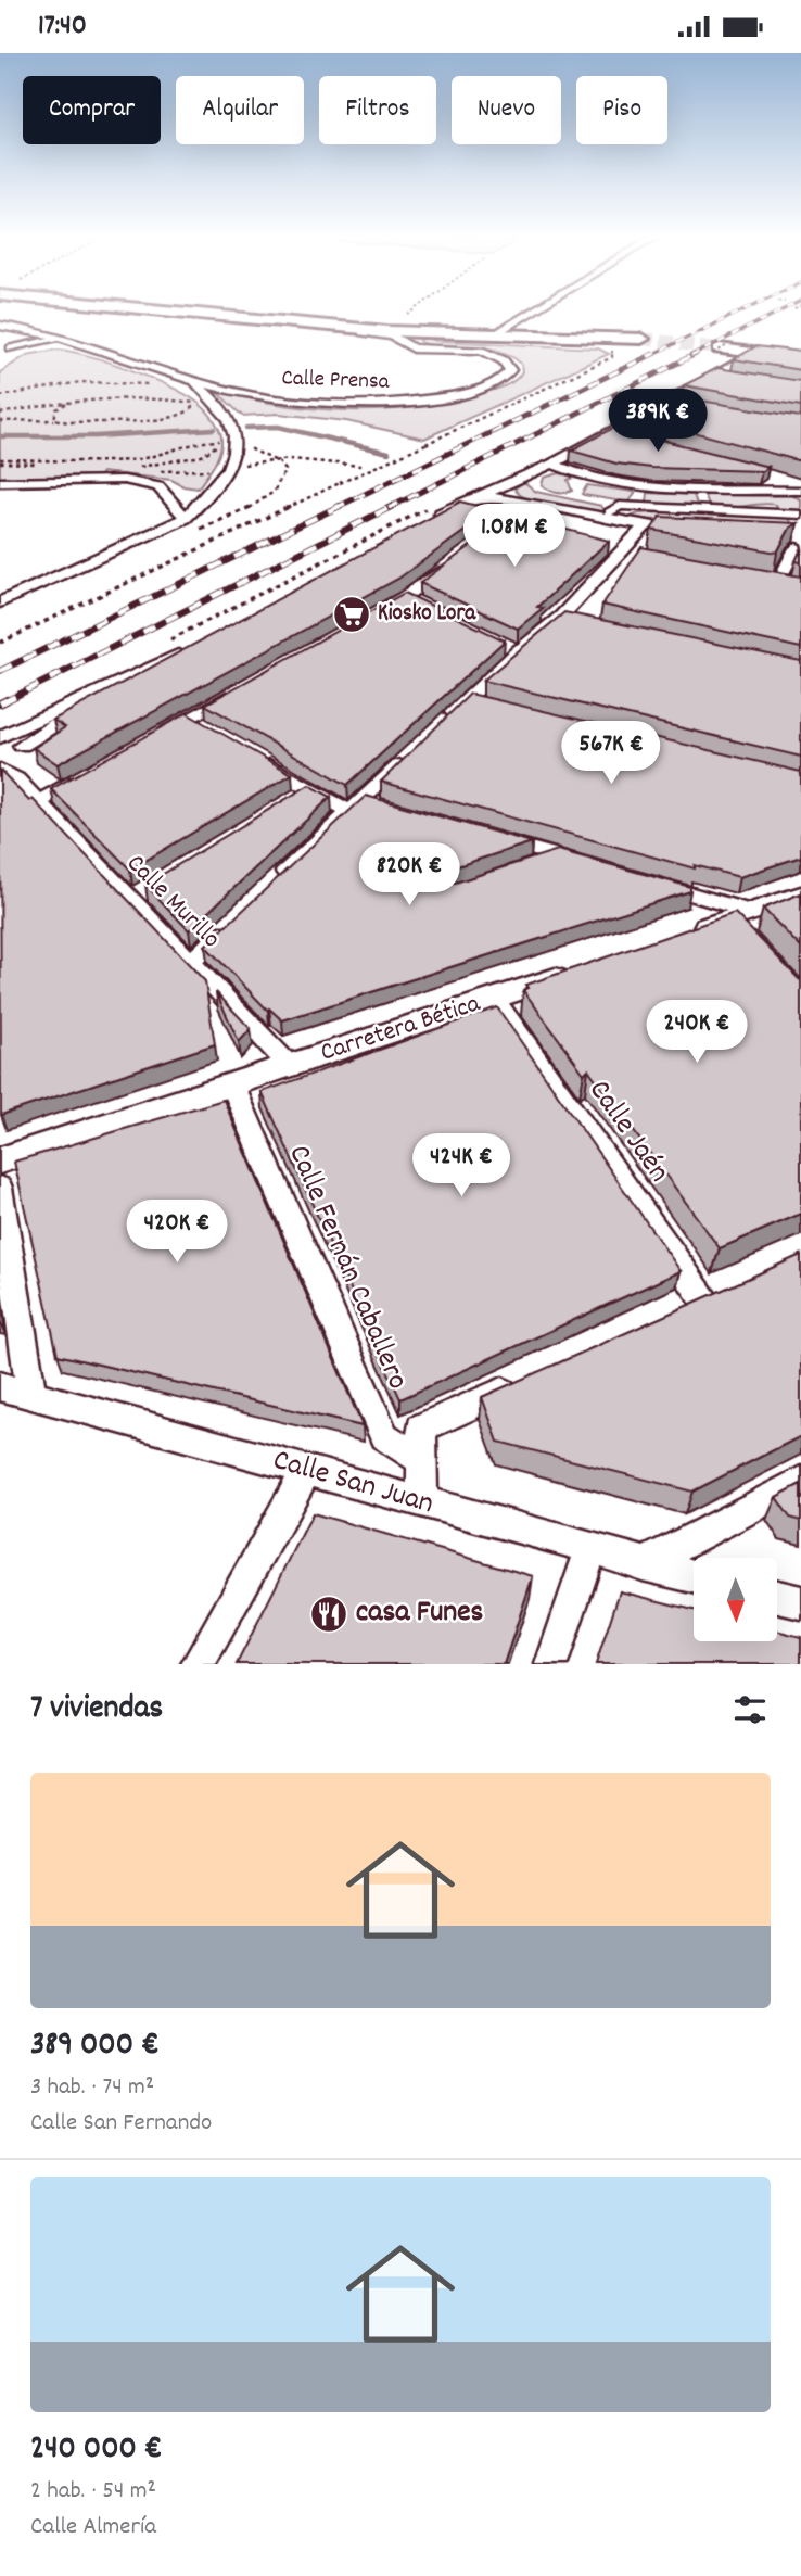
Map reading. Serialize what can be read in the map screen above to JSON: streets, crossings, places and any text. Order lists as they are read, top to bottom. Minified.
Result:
{"streets":{"street":["Calle Prensa","Calle Murillo","Carretera Bética","Calle Jaén","Calle Fernán Caballero","Calle San Juan"]},"crossings":[["Calle Murillo","Carretera Bética"],["Carretera Bética","Calle Jaén"],["Carretera Bética","Calle Fernán Caballero"]],"places":{"supermarket":["Kiosko Lora"],"restaurant":["casa Funes"]},"north":"bottom","page":{"status":"17:40","chip":["Comprar","Alquilar","Filtros","Nuevo","Piso"],"price":["389K €","1.08M €","567K €","820K €","240K €","424K €","420K €"],"heading":"7 viviendas","list":[{"name":"389 000 €","note":"3 hab. · 74 m² · Calle San Fernando"},{"name":"240 000 €","note":"2 hab. · 54 m² · Calle Almería"}]}}
